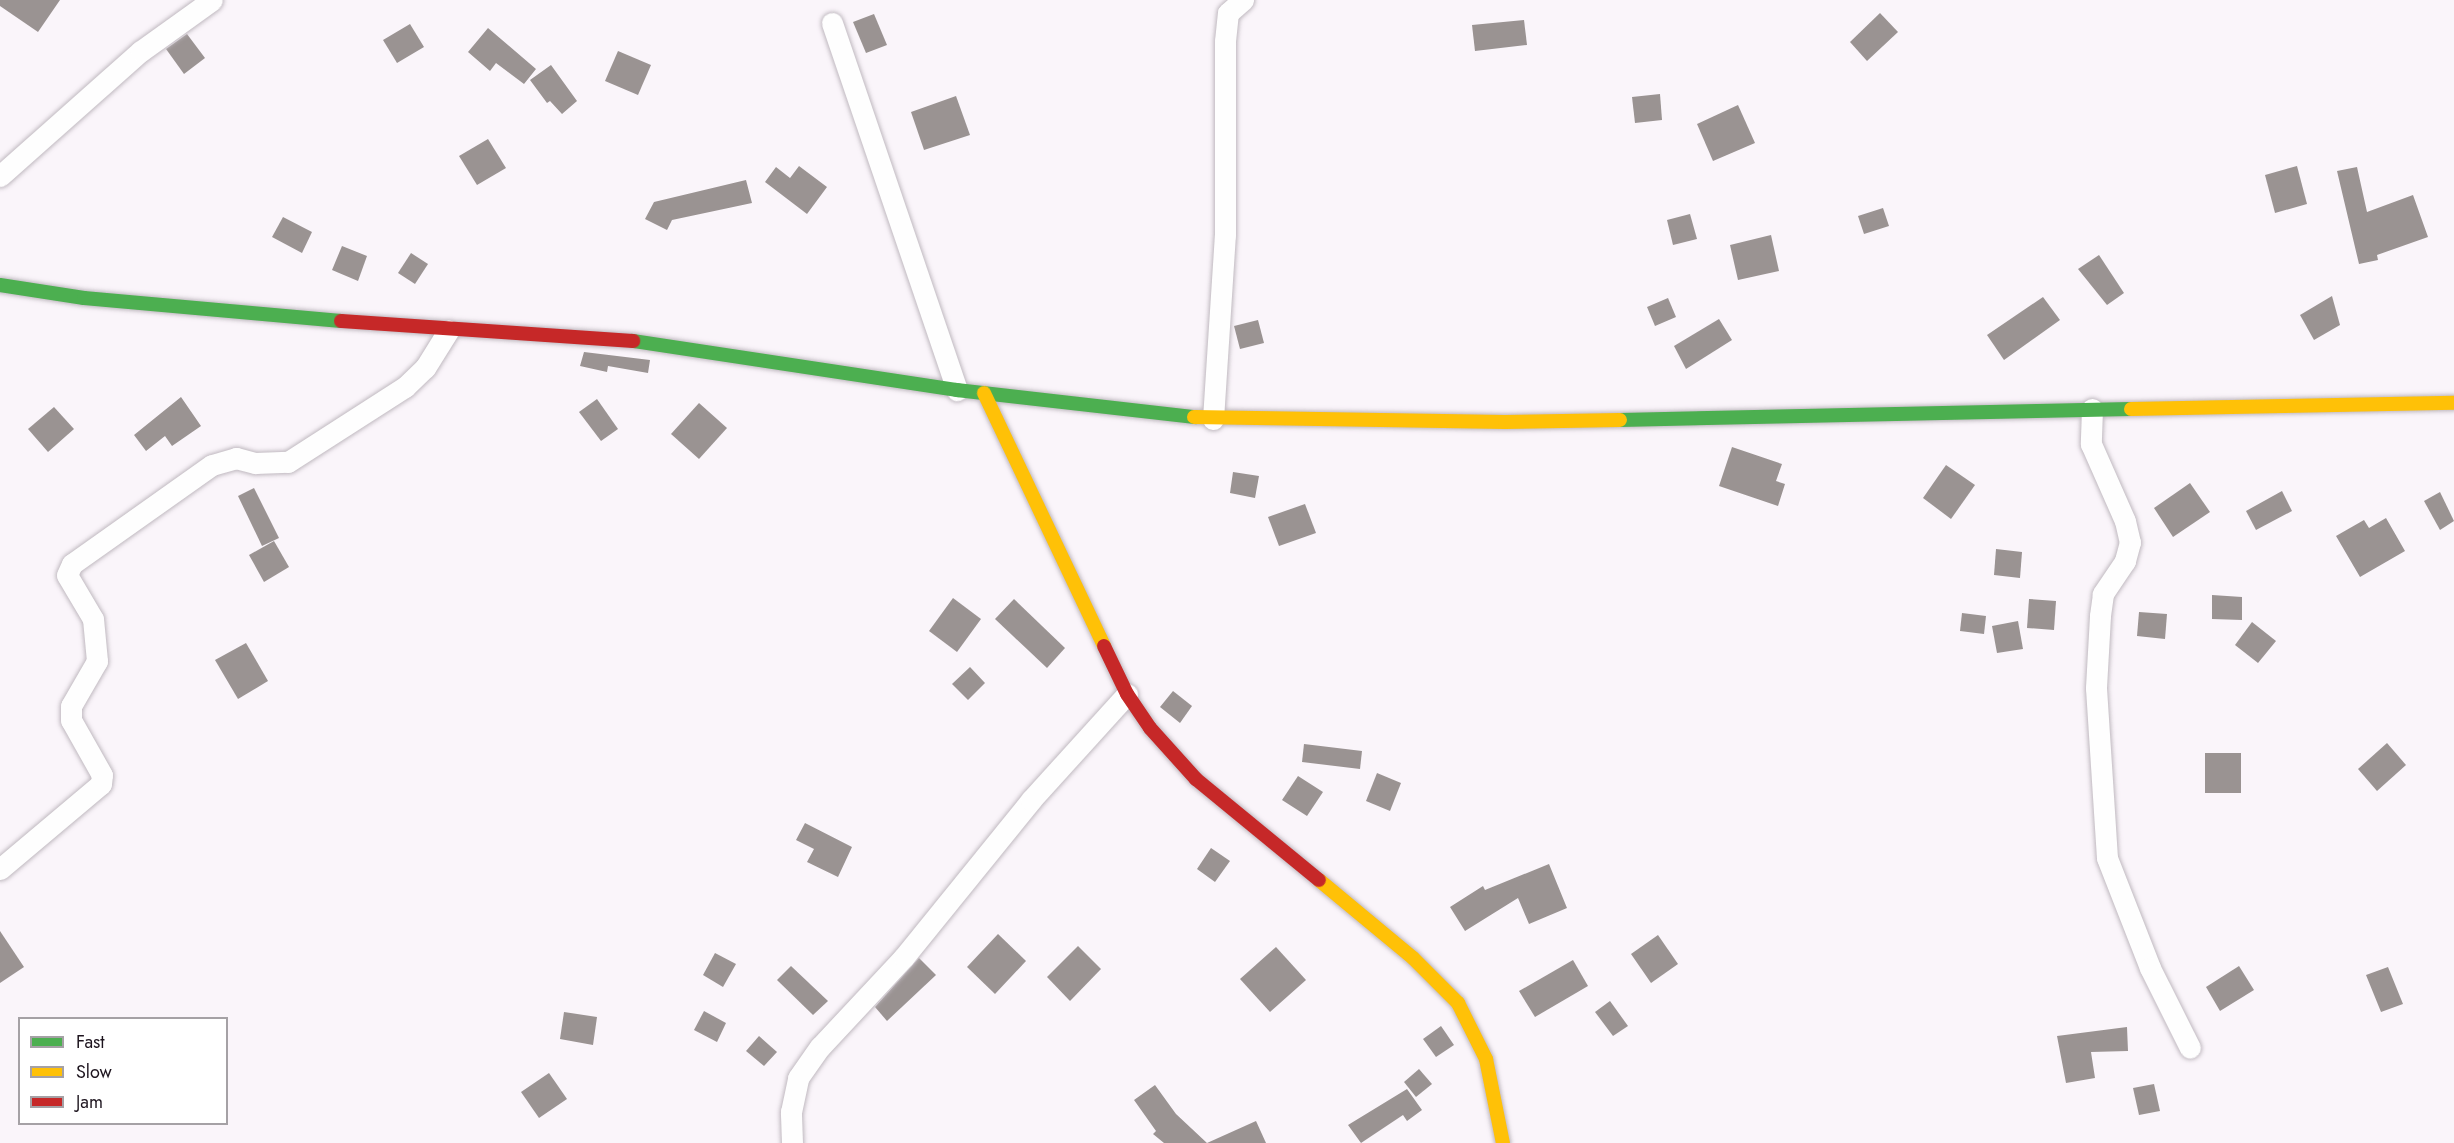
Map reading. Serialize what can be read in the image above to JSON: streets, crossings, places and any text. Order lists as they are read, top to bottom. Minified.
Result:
{"legend":["Fast","Slow","Jam"]}
